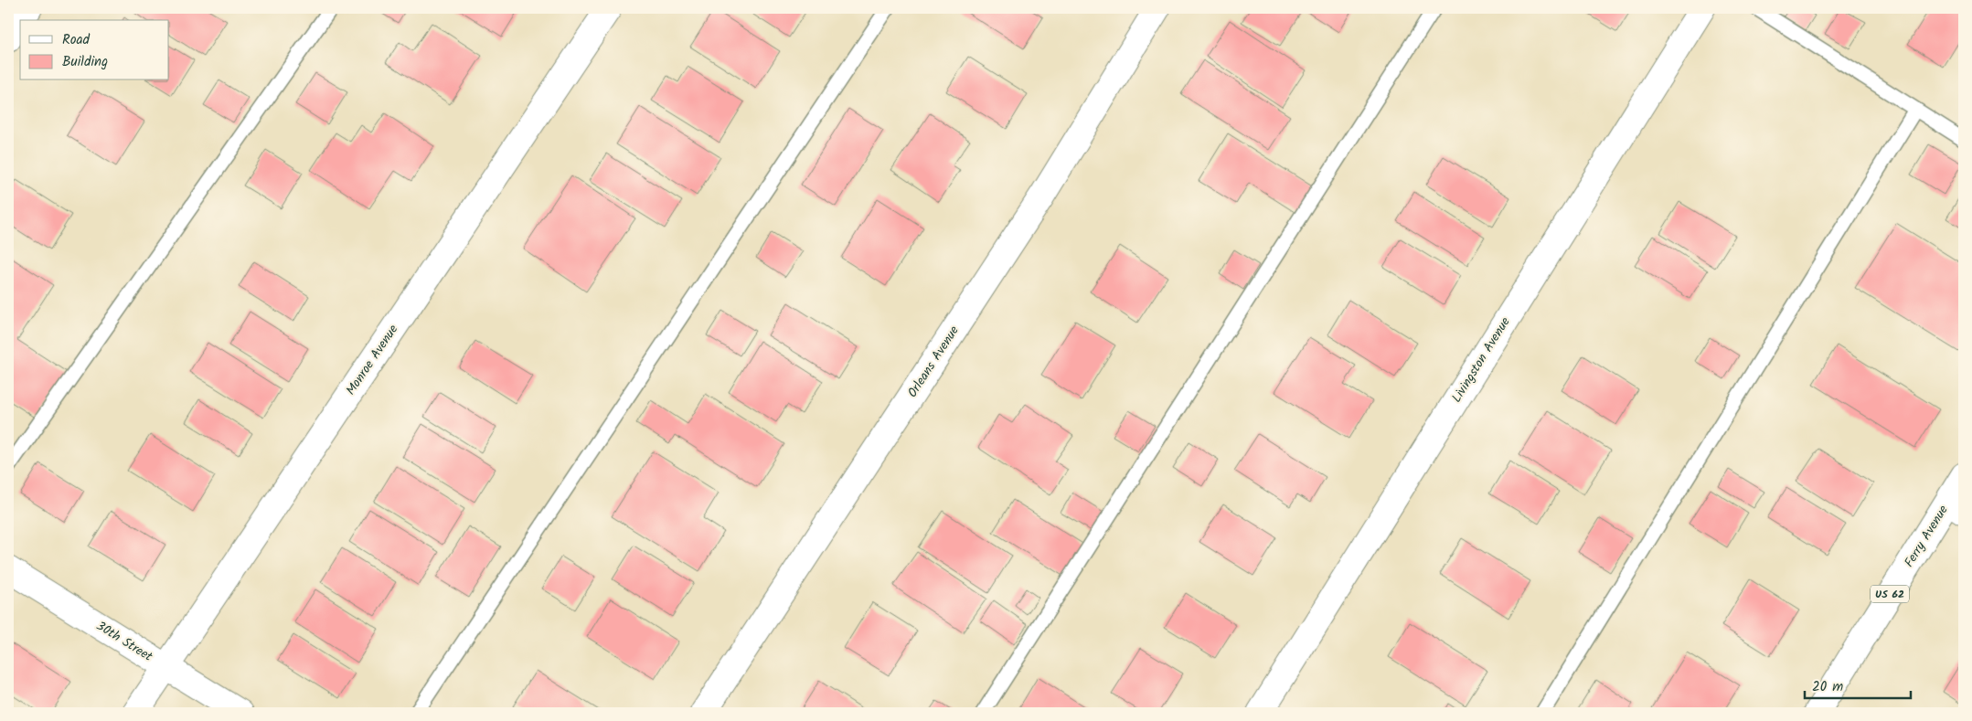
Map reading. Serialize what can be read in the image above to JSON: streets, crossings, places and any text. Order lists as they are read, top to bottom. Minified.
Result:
{"streets":{"street":["Monroe Avenue","Livingston Avenue","Orleans Avenue","Ferry Avenue","US 62","30th Street"]},"crossings":[["Monroe Avenue","30th Street"]],"legend":["Road","Building"],"scale_bar":"20 m"}
